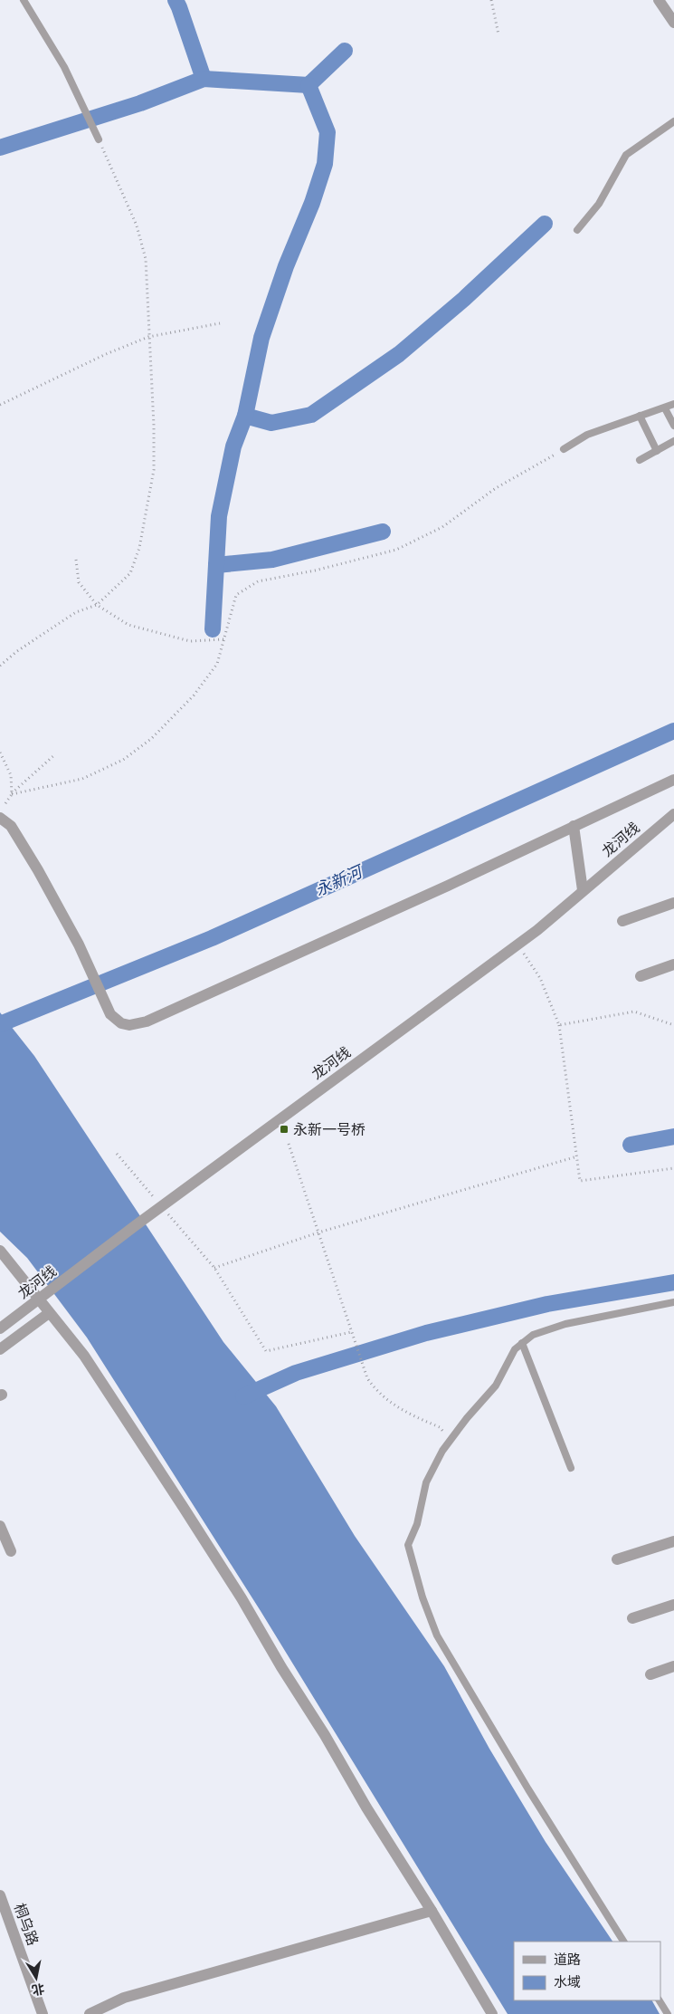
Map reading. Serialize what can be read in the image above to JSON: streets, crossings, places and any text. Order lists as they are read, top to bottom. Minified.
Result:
{"streets":{"street":["龙河线","桐乌路"]},"water":["永新河"],"places":{"transit":["永新一号桥"]},"legend":["道路","水域"],"north":"bottom"}
